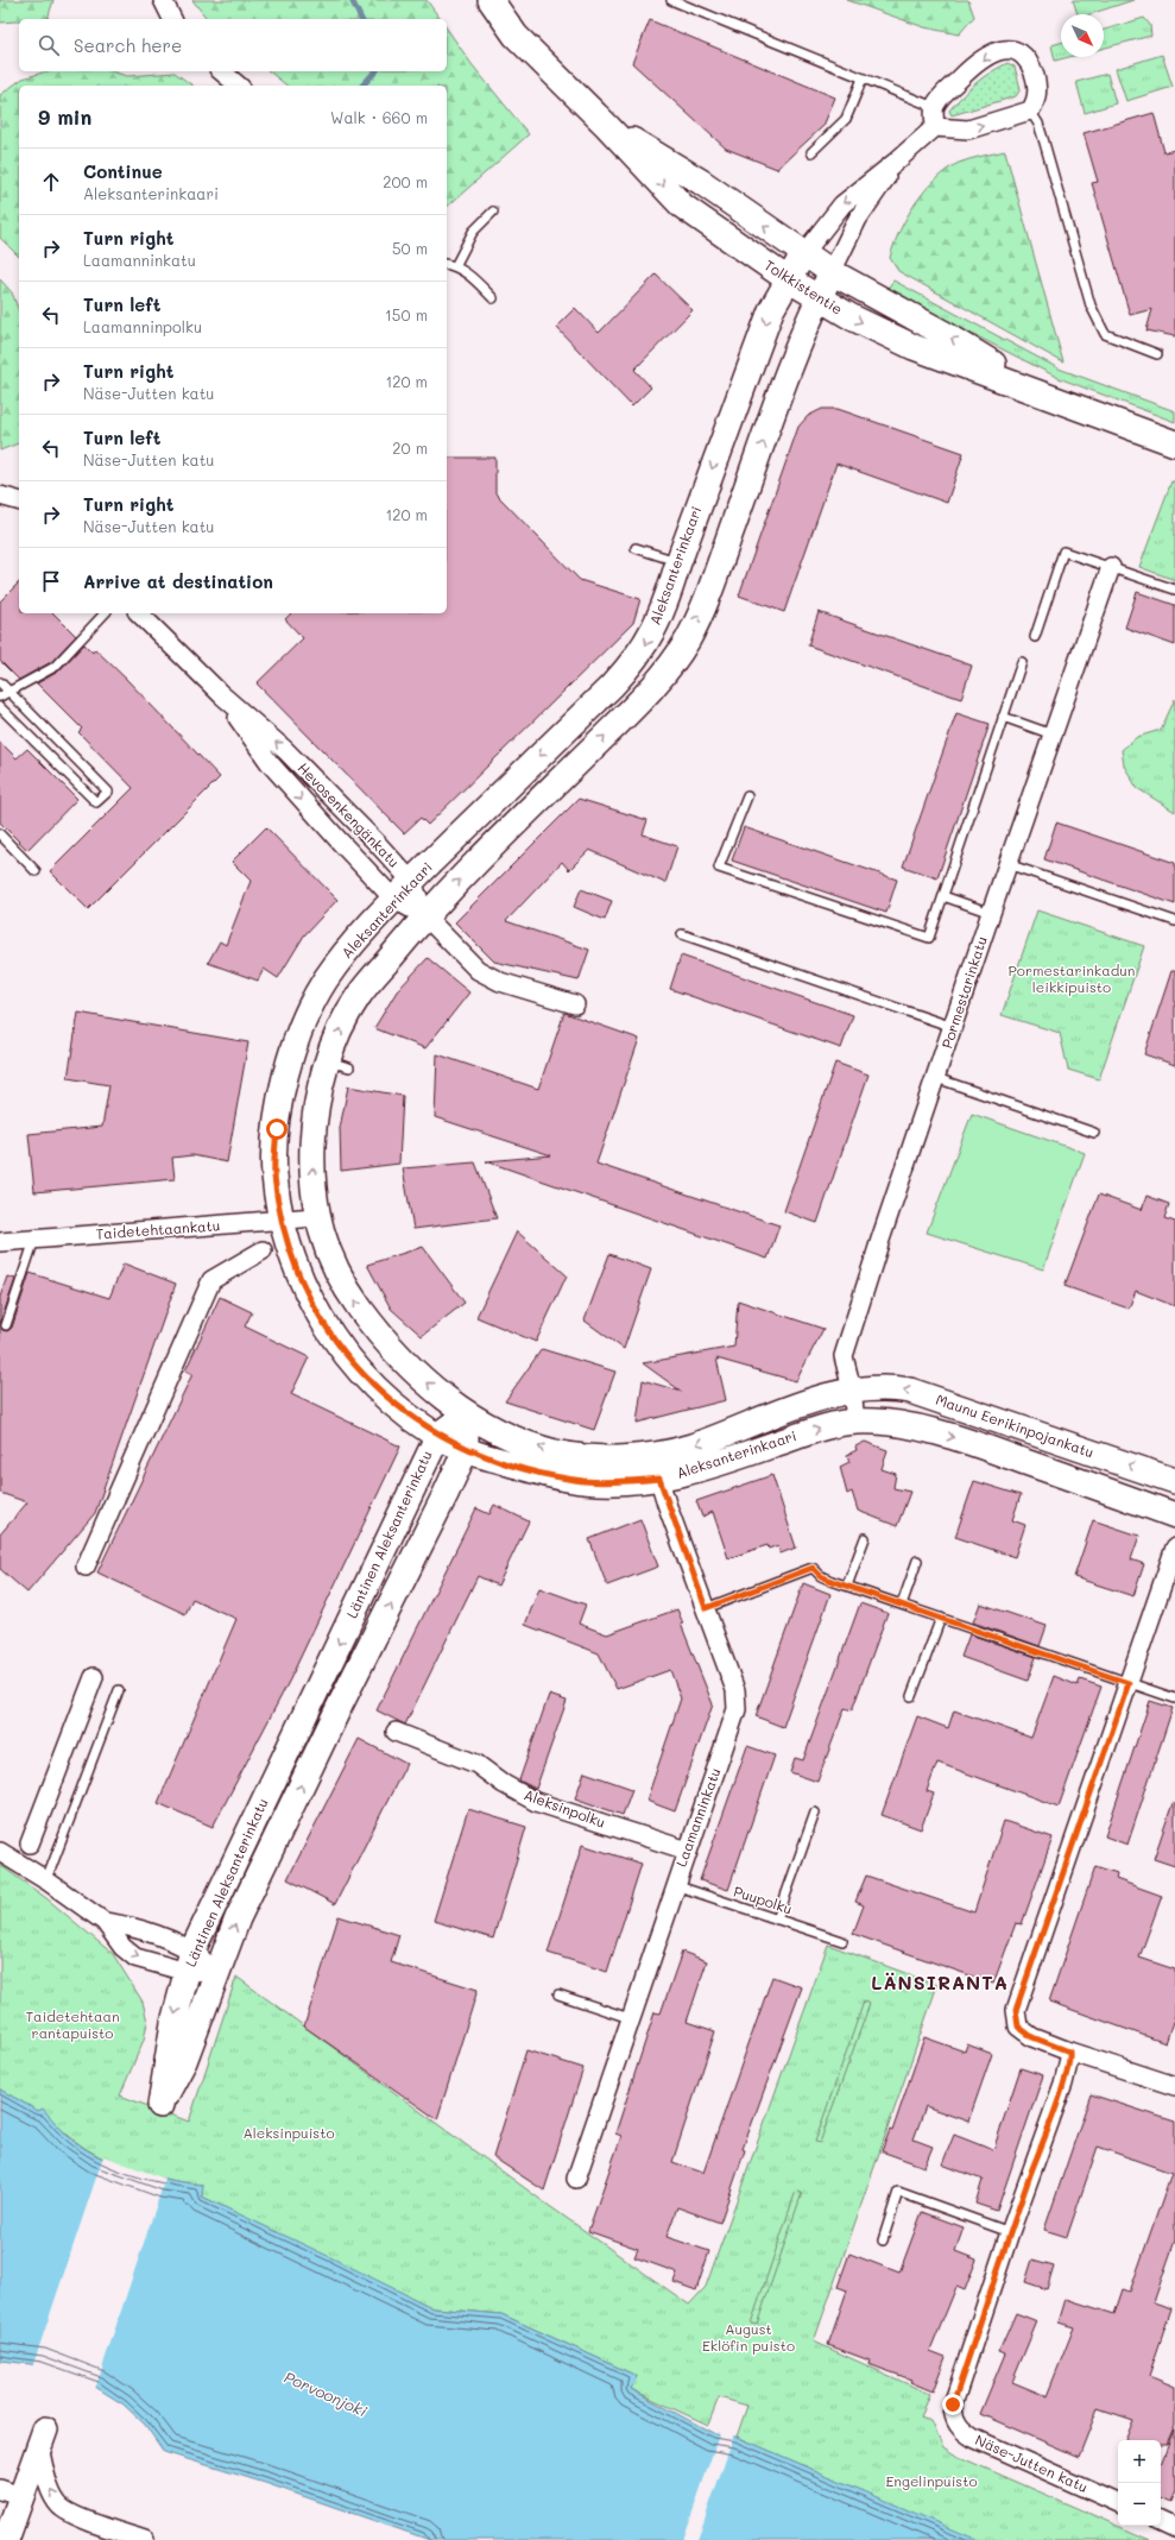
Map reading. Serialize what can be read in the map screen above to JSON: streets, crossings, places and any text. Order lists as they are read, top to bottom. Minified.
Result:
{"streets":{"street":["Tolkkistentie","Aleksanterinkaari","Hevosenkengänkatu","Pormestarinkatu","Taidetehtaankatu","Maunu Eerikinpojankatu","Läntinen Aleksanterinkatu","Aleksinpolku","Laamanninkatu","Näse-Jutten katu"],"lane":["Puupolku"]},"crossings":[["Tolkkistentie","Aleksanterinkaari"],["Aleksanterinkaari","Hevosenkengänkatu"],["Aleksanterinkaari","Pormestarinkatu"],["Aleksanterinkaari","Taidetehtaankatu"],["Aleksanterinkaari","Maunu Eerikinpojankatu"],["Aleksanterinkaari","Läntinen Aleksanterinkatu"],["Aleksanterinkaari","Laamanninkatu"],["Pormestarinkatu","Maunu Eerikinpojankatu"],["Aleksinpolku","Laamanninkatu"],["Laamanninkatu","Puupolku"]],"districts":["LÄNSIRANTA"],"water":["Porvoonjoki"],"parks":["Pormestarinkadun leikkipuisto","Taidetehtaan rantapuisto","Aleksinpuisto","August Eklöfin puisto","Engelinpuisto"],"north":"bottom right","page":{"search":"Search here","heading":["9 min","Walk · 660 m"],"list":[["Continue","Aleksanterinkaari","200 m"],["Turn right","Laamanninkatu","50 m"],["Turn left","Laamanninpolku","150 m"],["Turn right","Näse-Jutten katu","120 m"],["Turn left","Näse-Jutten katu","20 m"],["Turn right","Näse-Jutten katu","120 m"],"Arrive at destination"],"map_buttons":["+","−"]}}
